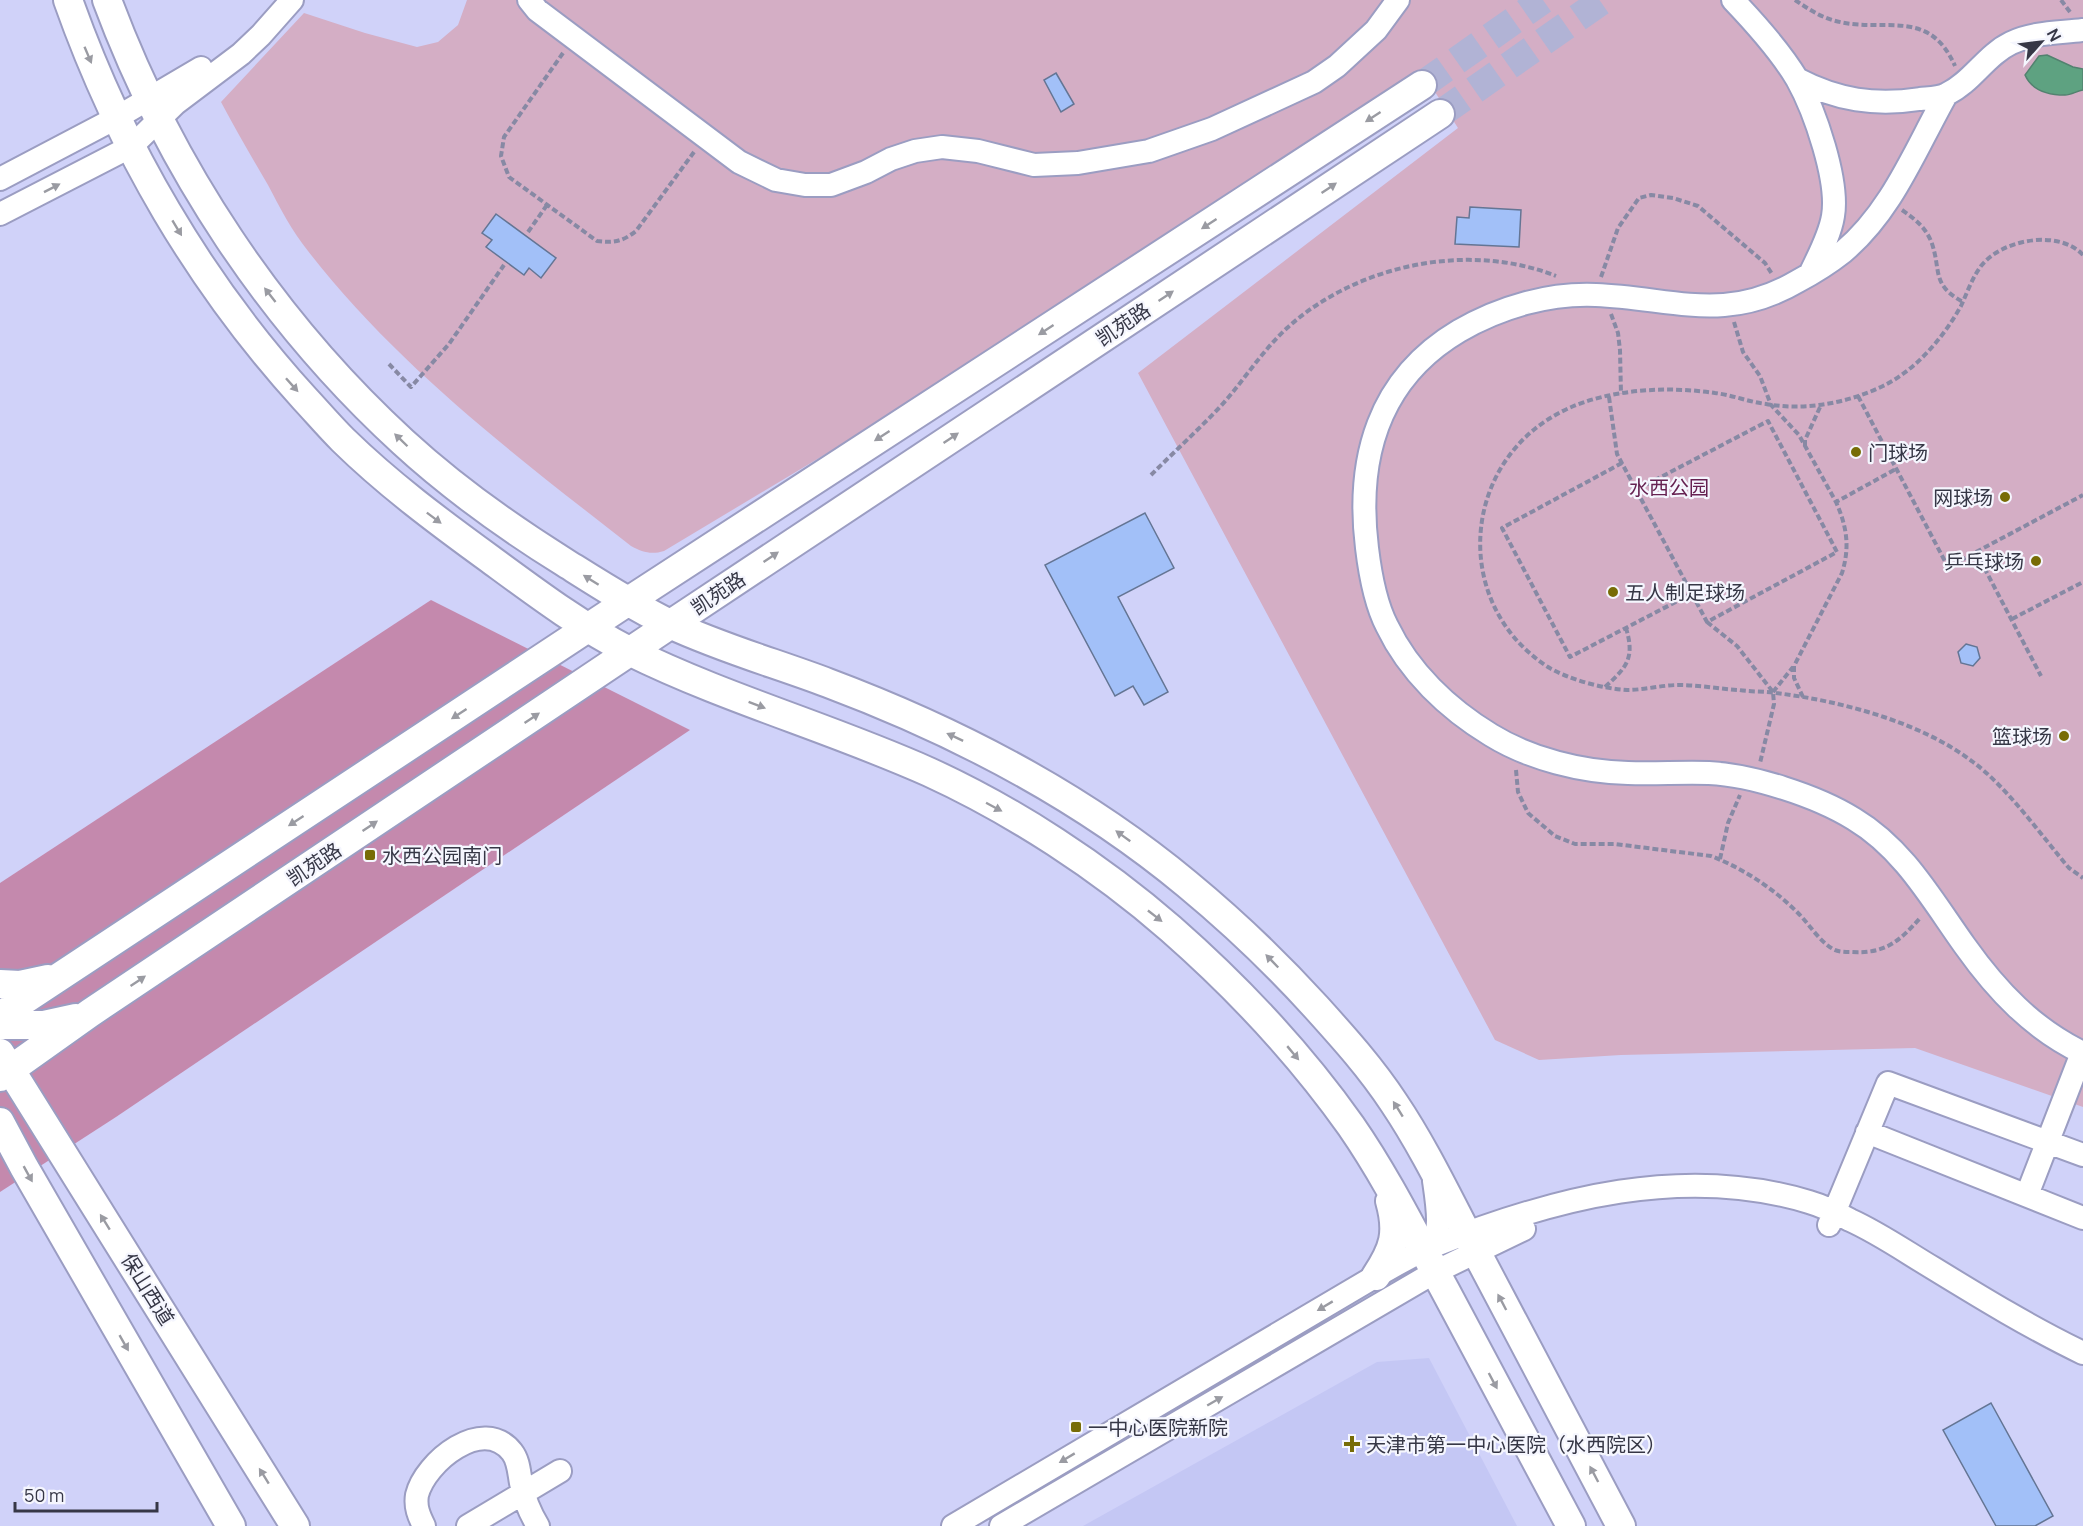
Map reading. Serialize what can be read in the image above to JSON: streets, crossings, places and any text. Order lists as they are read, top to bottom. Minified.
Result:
{"streets":{"main road":["凯苑路","保山西道"]},"crossings":[["凯苑路","保山西道"]],"parks":["水西公园"],"places":{"other":["‌门球场‌","网球场","乒乓球场","五人制足球场","篮球场"],"transit":["水西公园南门","一中心医院新院"],"health":["天津市第一中心医院（水西院区）"]},"scale_bar":"50 m","north":"top right"}
